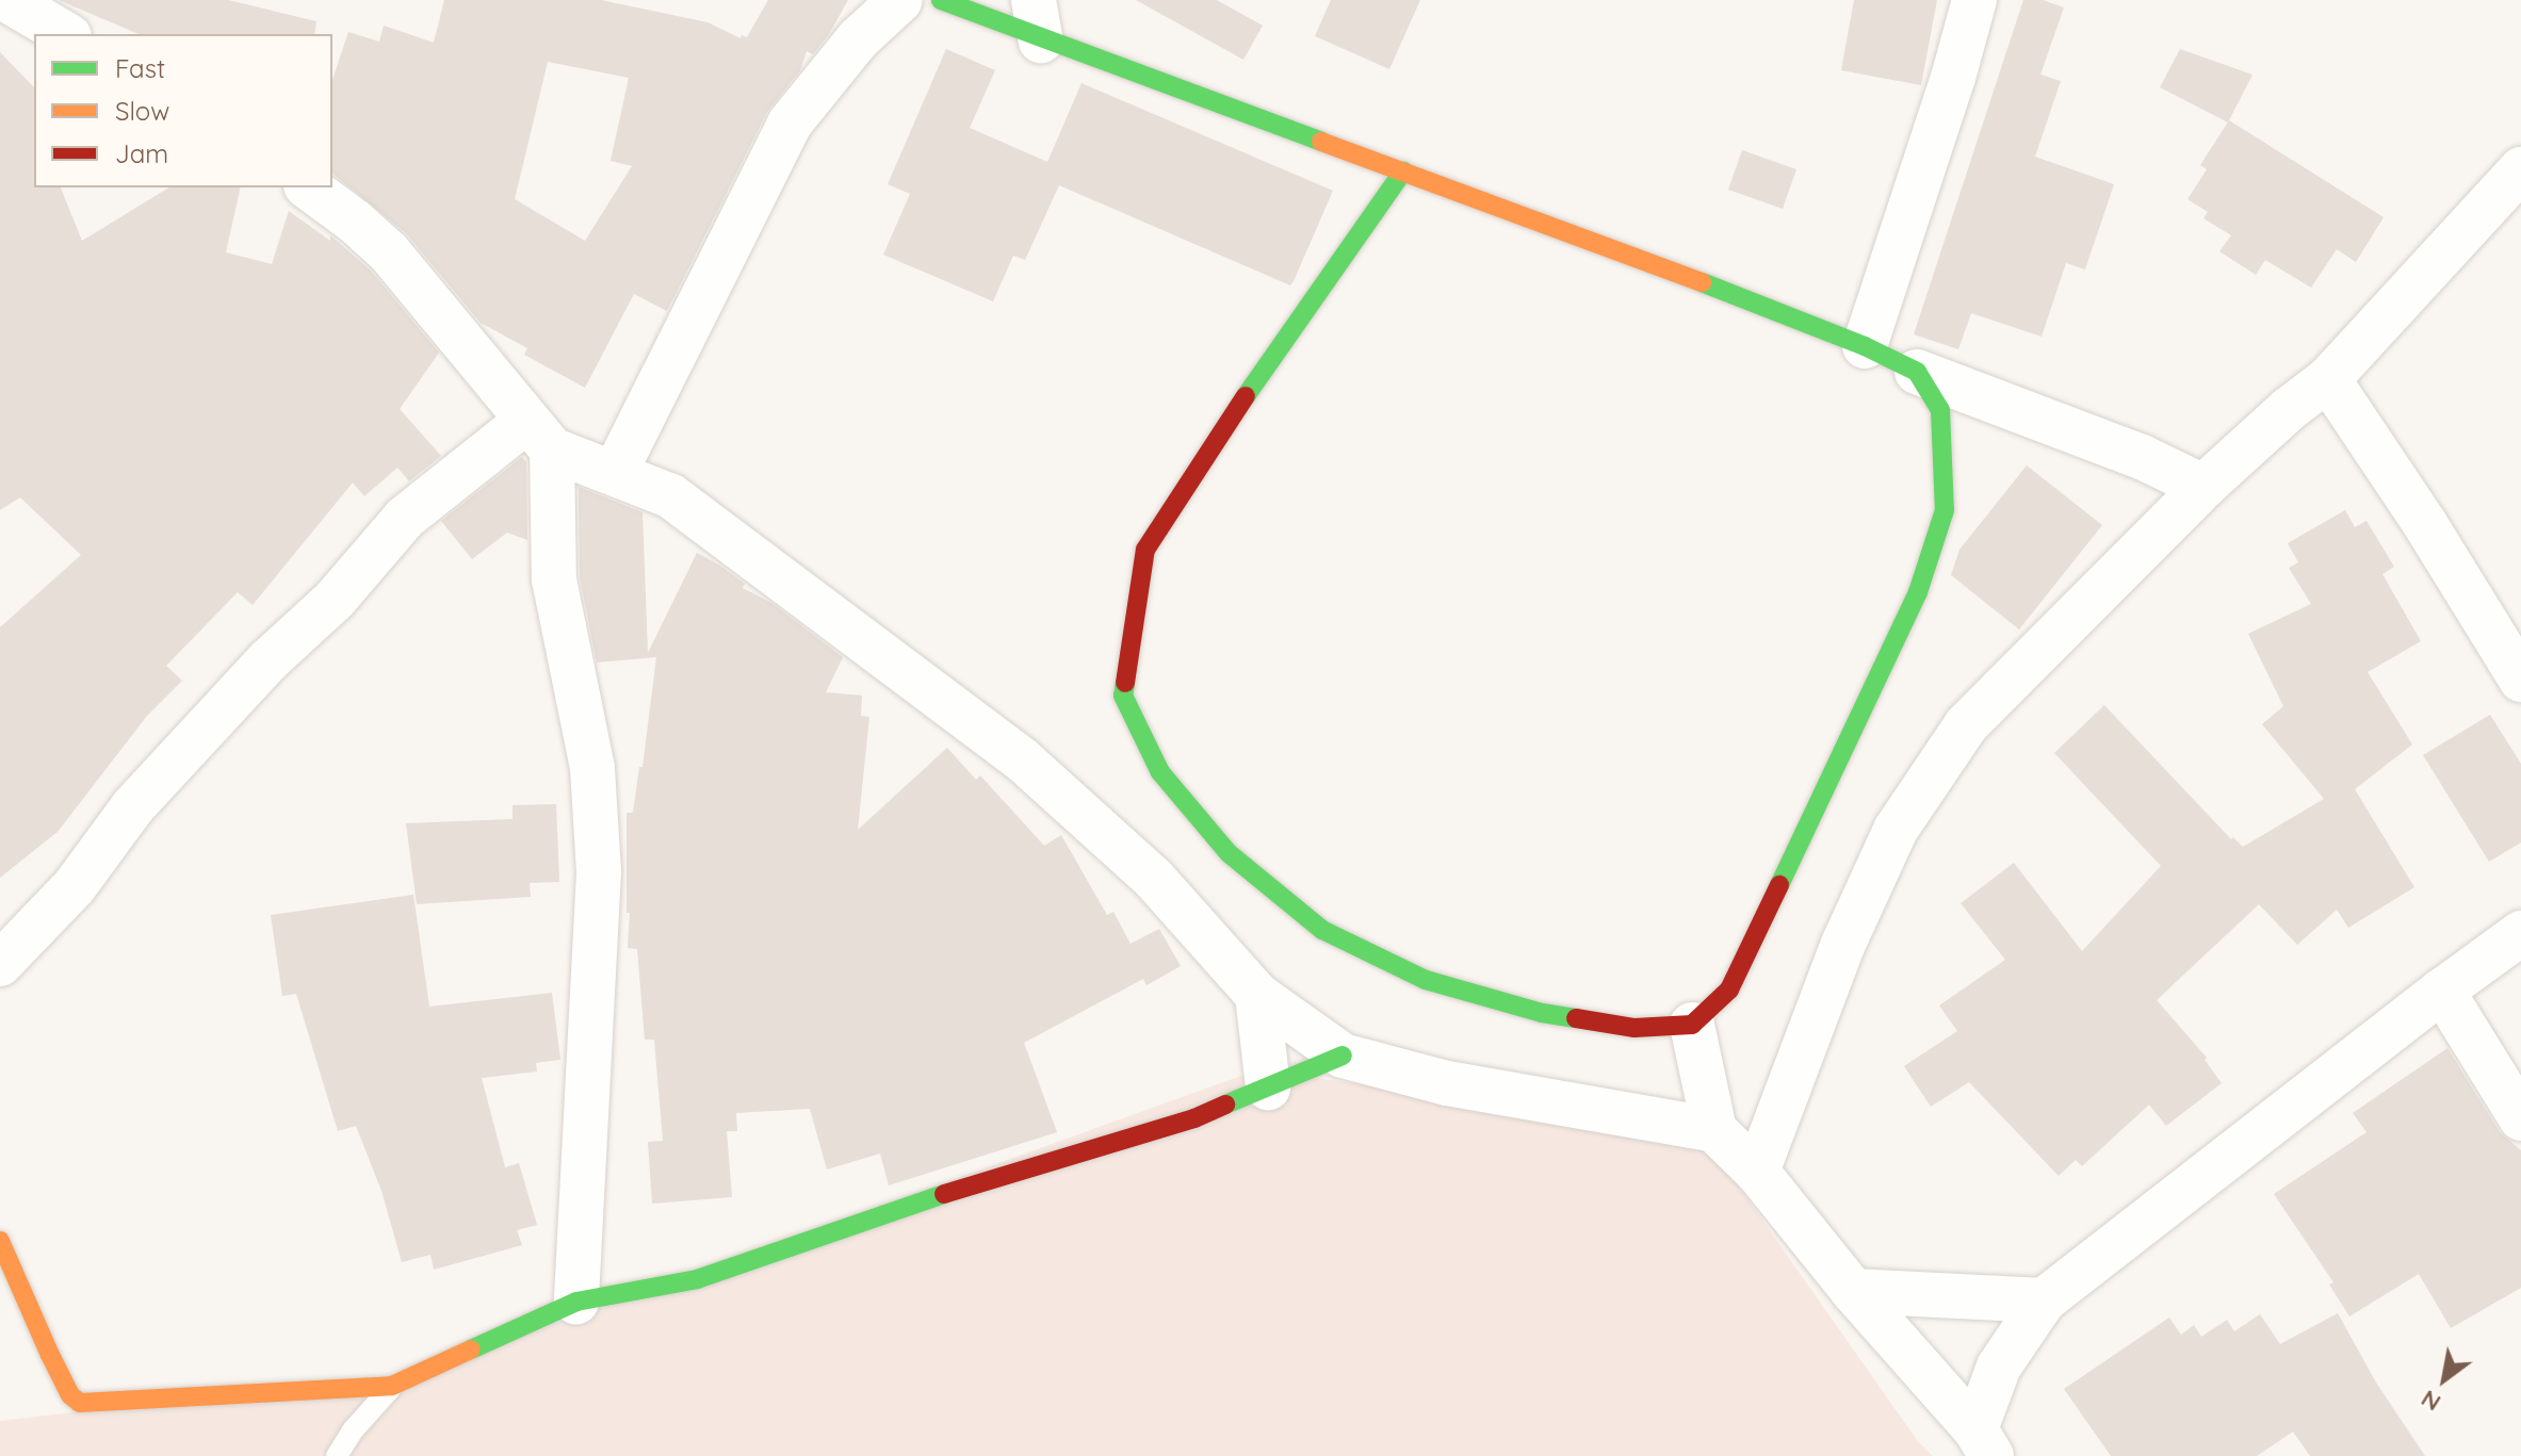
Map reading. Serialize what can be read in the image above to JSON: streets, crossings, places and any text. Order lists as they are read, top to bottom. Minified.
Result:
{"legend":["Fast","Slow","Jam"],"north":"bottom left"}
